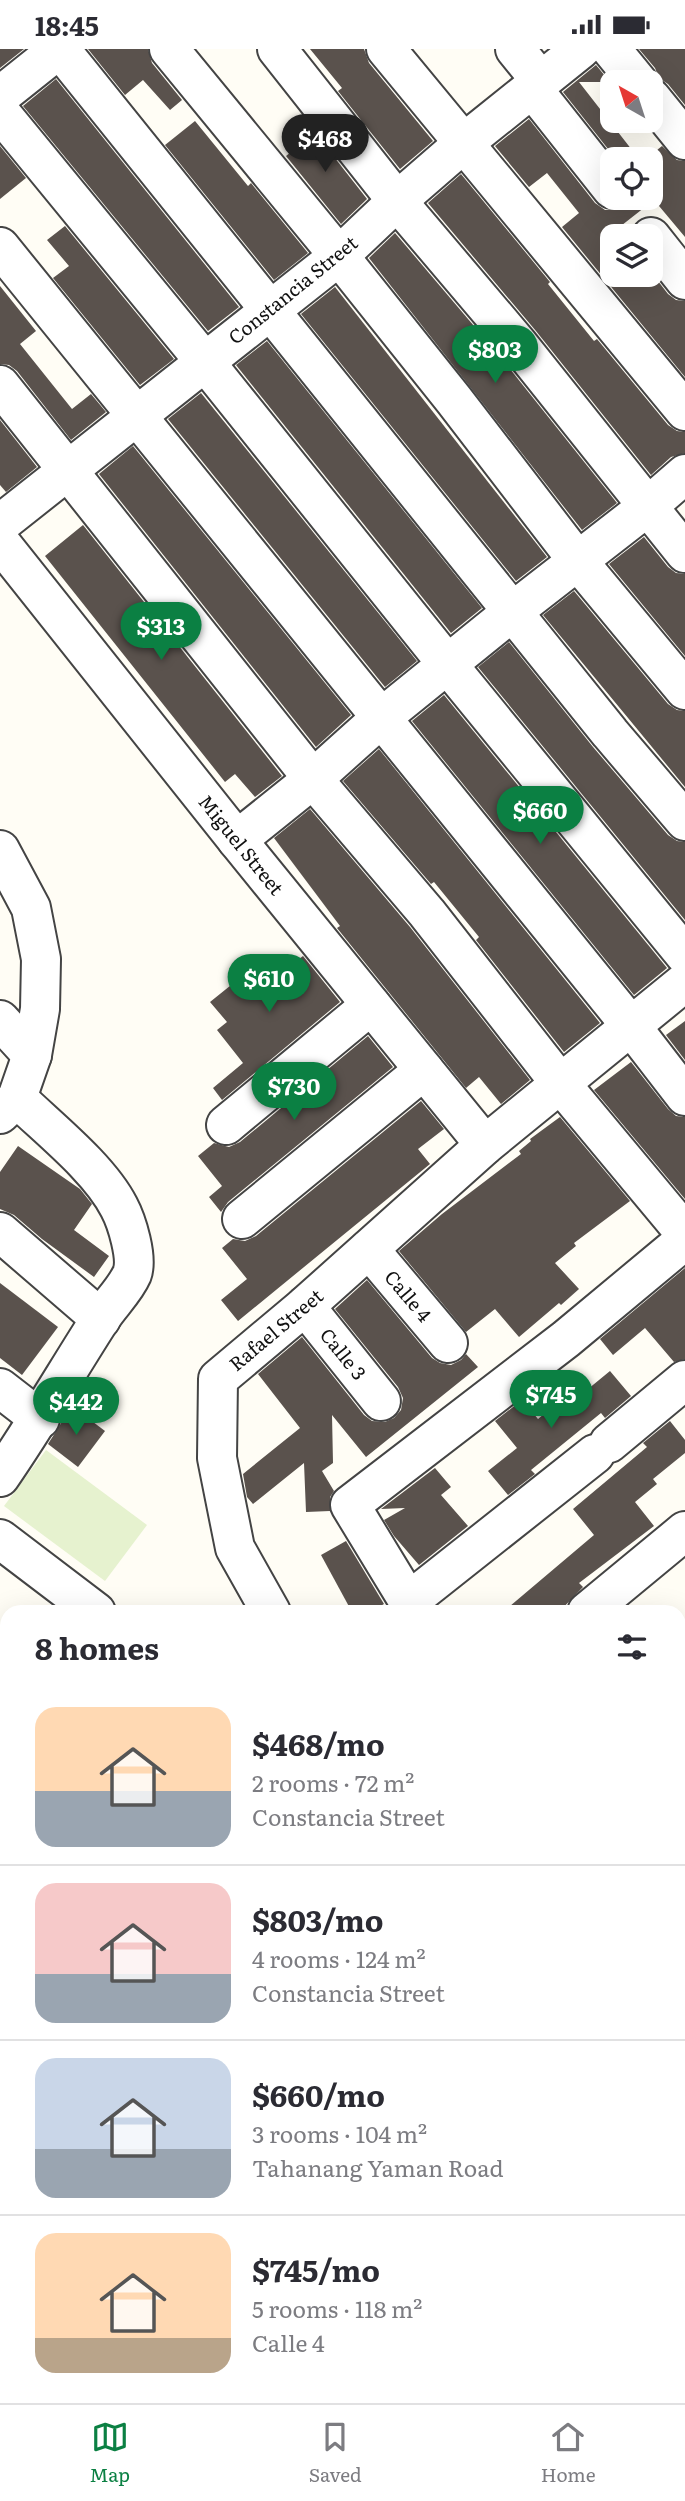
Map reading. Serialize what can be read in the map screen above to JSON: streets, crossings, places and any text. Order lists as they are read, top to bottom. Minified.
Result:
{"streets":{"street":["Constancia Street","Miguel Street","Calle 4","Rafael Street","Calle 3"]},"crossings":[["Miguel Street","Rafael Street"],["Calle 4","Rafael Street"],["Rafael Street","Calle 3"]],"north":"top left","page":{"status":"18:45","price":["$468","$803","$313","$660","$610","$730","$745","$442"],"heading":"8 homes","list":[{"name":"$468/mo","note":"2 rooms · 72 m² · Constancia Street"},{"name":"$803/mo","note":"4 rooms · 124 m² · Constancia Street"},{"name":"$660/mo","note":"3 rooms · 104 m² · Tahanang Yaman Road"},{"name":"$745/mo","note":"5 rooms · 118 m² · Calle 4"}],"tabs":["Map","Saved","Home"]}}
